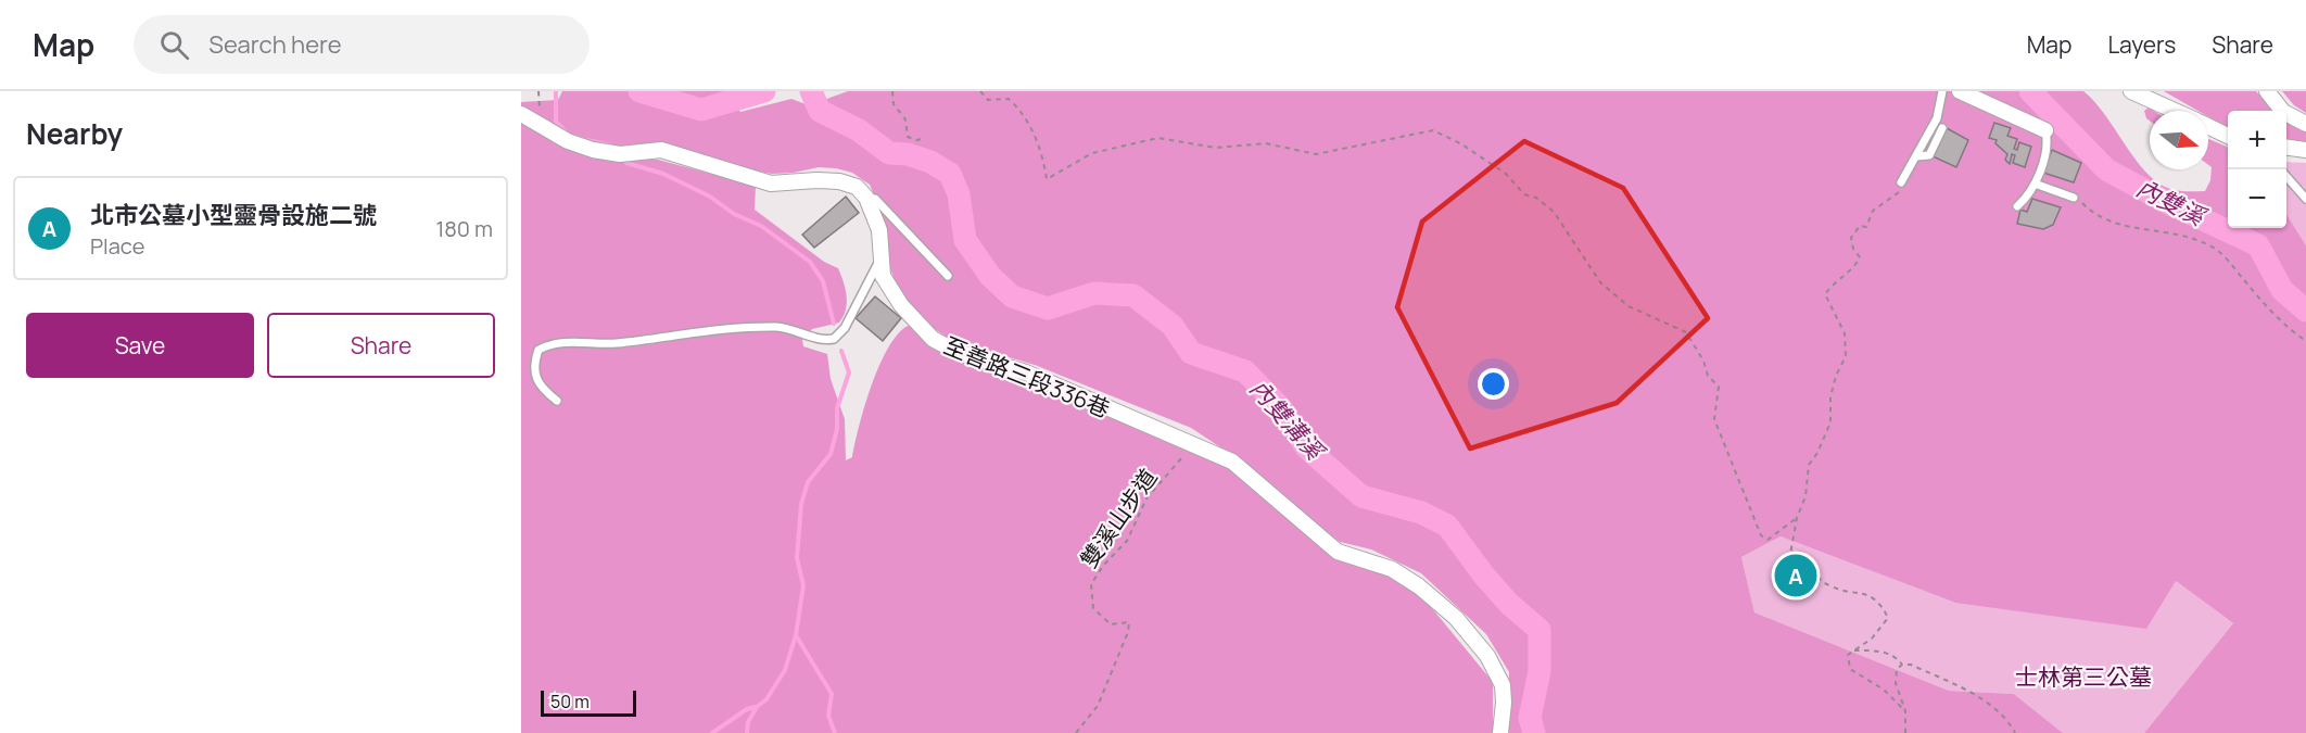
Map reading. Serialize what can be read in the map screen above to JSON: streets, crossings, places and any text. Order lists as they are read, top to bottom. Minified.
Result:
{"streets":{"street":["至善路三段336巷"],"path":["雙溪山步道"]},"crossings":[["至善路三段336巷","雙溪山步道"]],"water":["內雙溪","內雙溝溪"],"parks":["士林第三公墓"],"scale_bar":"50 m","north":"right","page":{"header":"Map","search":"Search here","nav":["Map","Layers","Share"],"heading":"Nearby","map_buttons":["+","−"],"list":[{"mark":"A","name":"北市公墓小型靈骨設施二號","note":"Place","value":"180 m"}],"buttons":["Save","Share"],"pins":"A","scale":"50 m"}}
